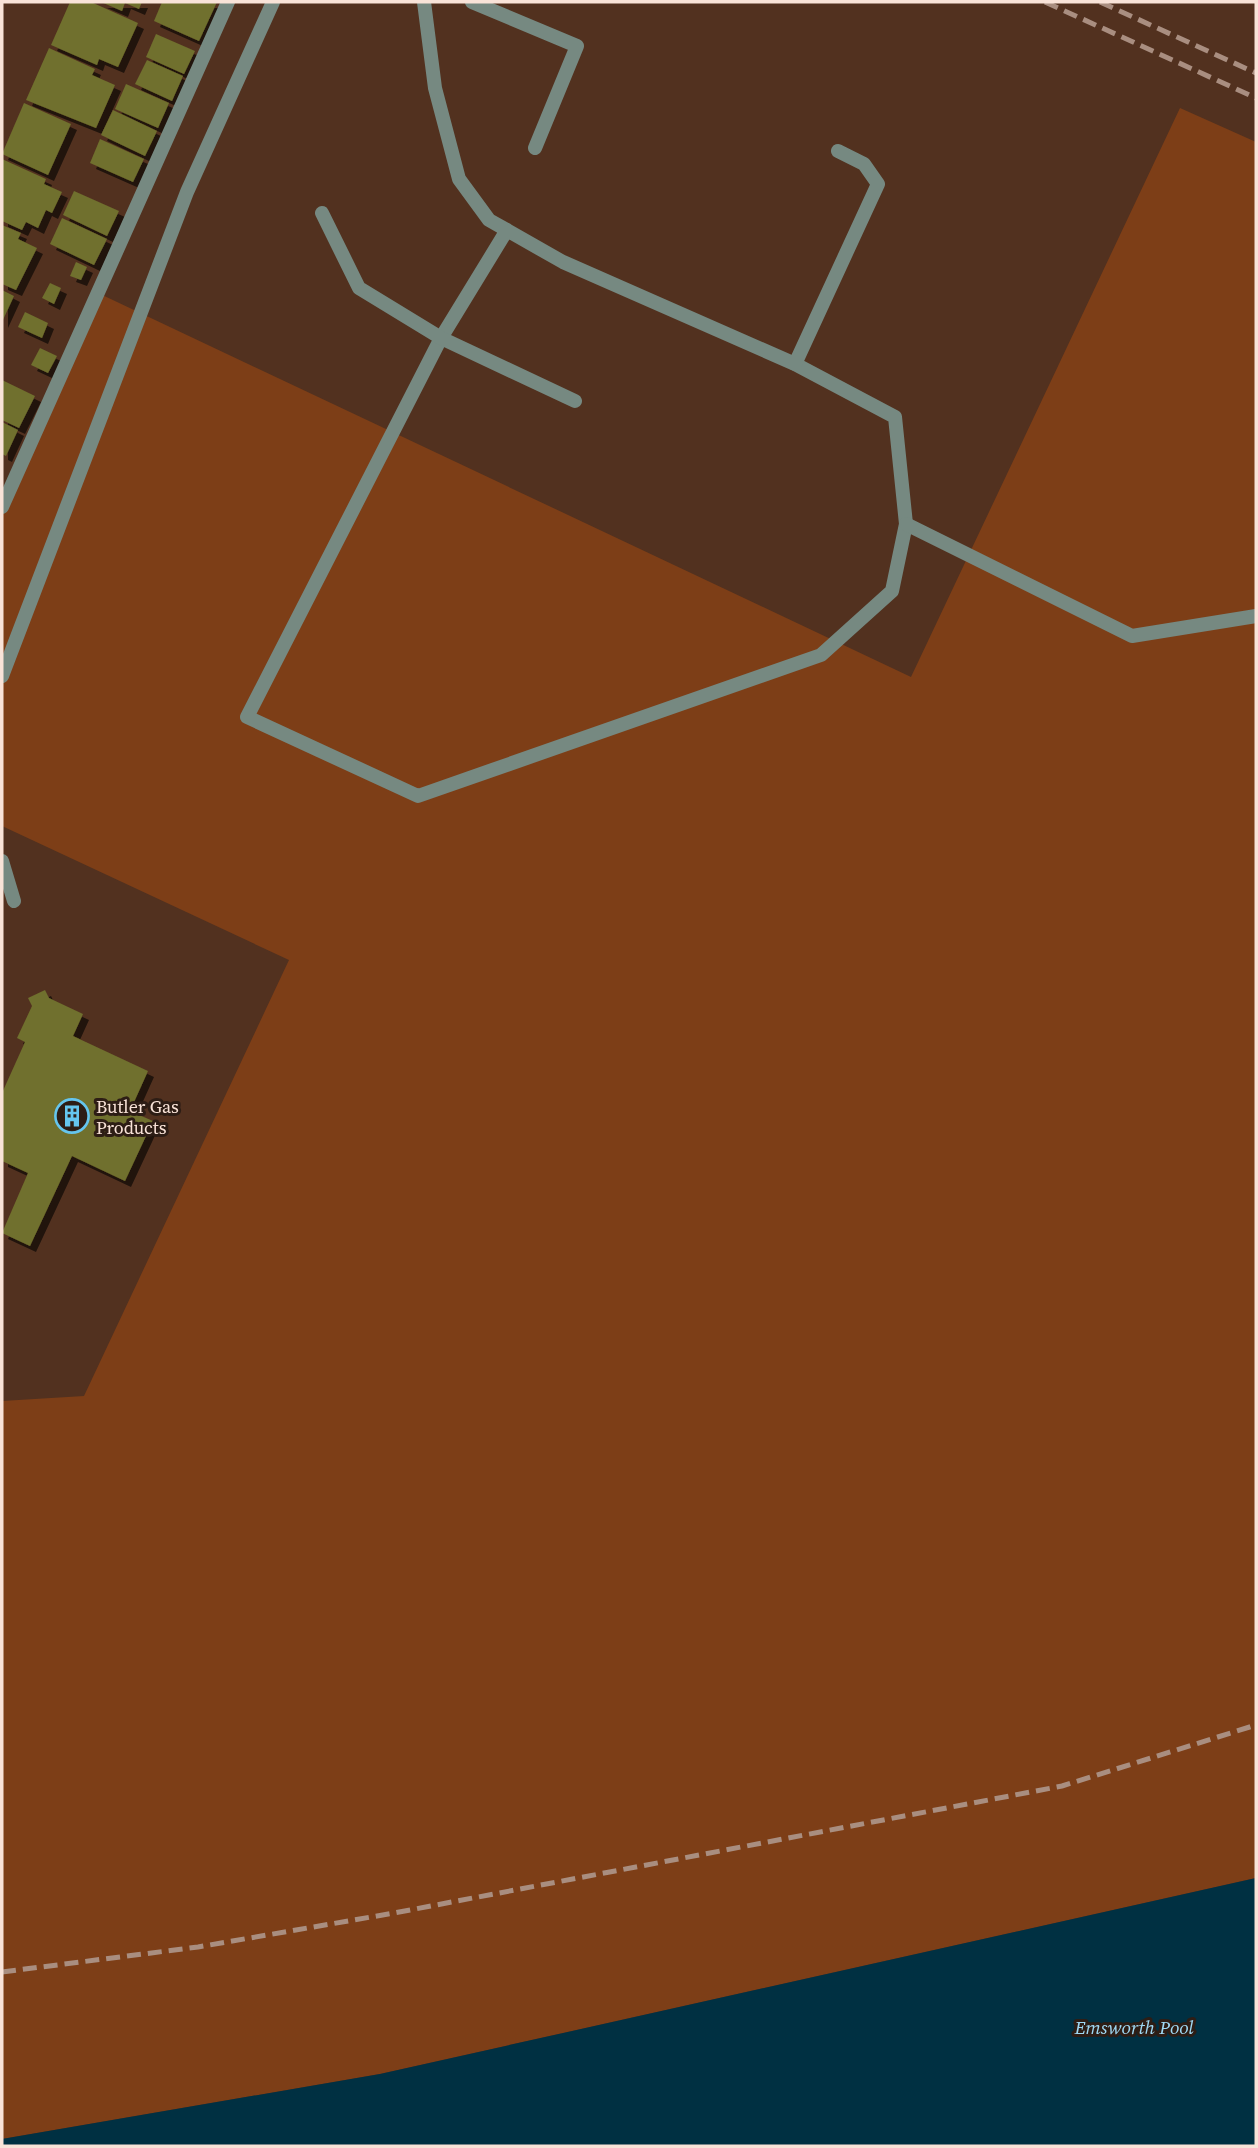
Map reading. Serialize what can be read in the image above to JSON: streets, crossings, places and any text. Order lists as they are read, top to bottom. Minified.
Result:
{"water":["Emsworth Pool"],"places":{"building":["Butler Gas Products"]}}
